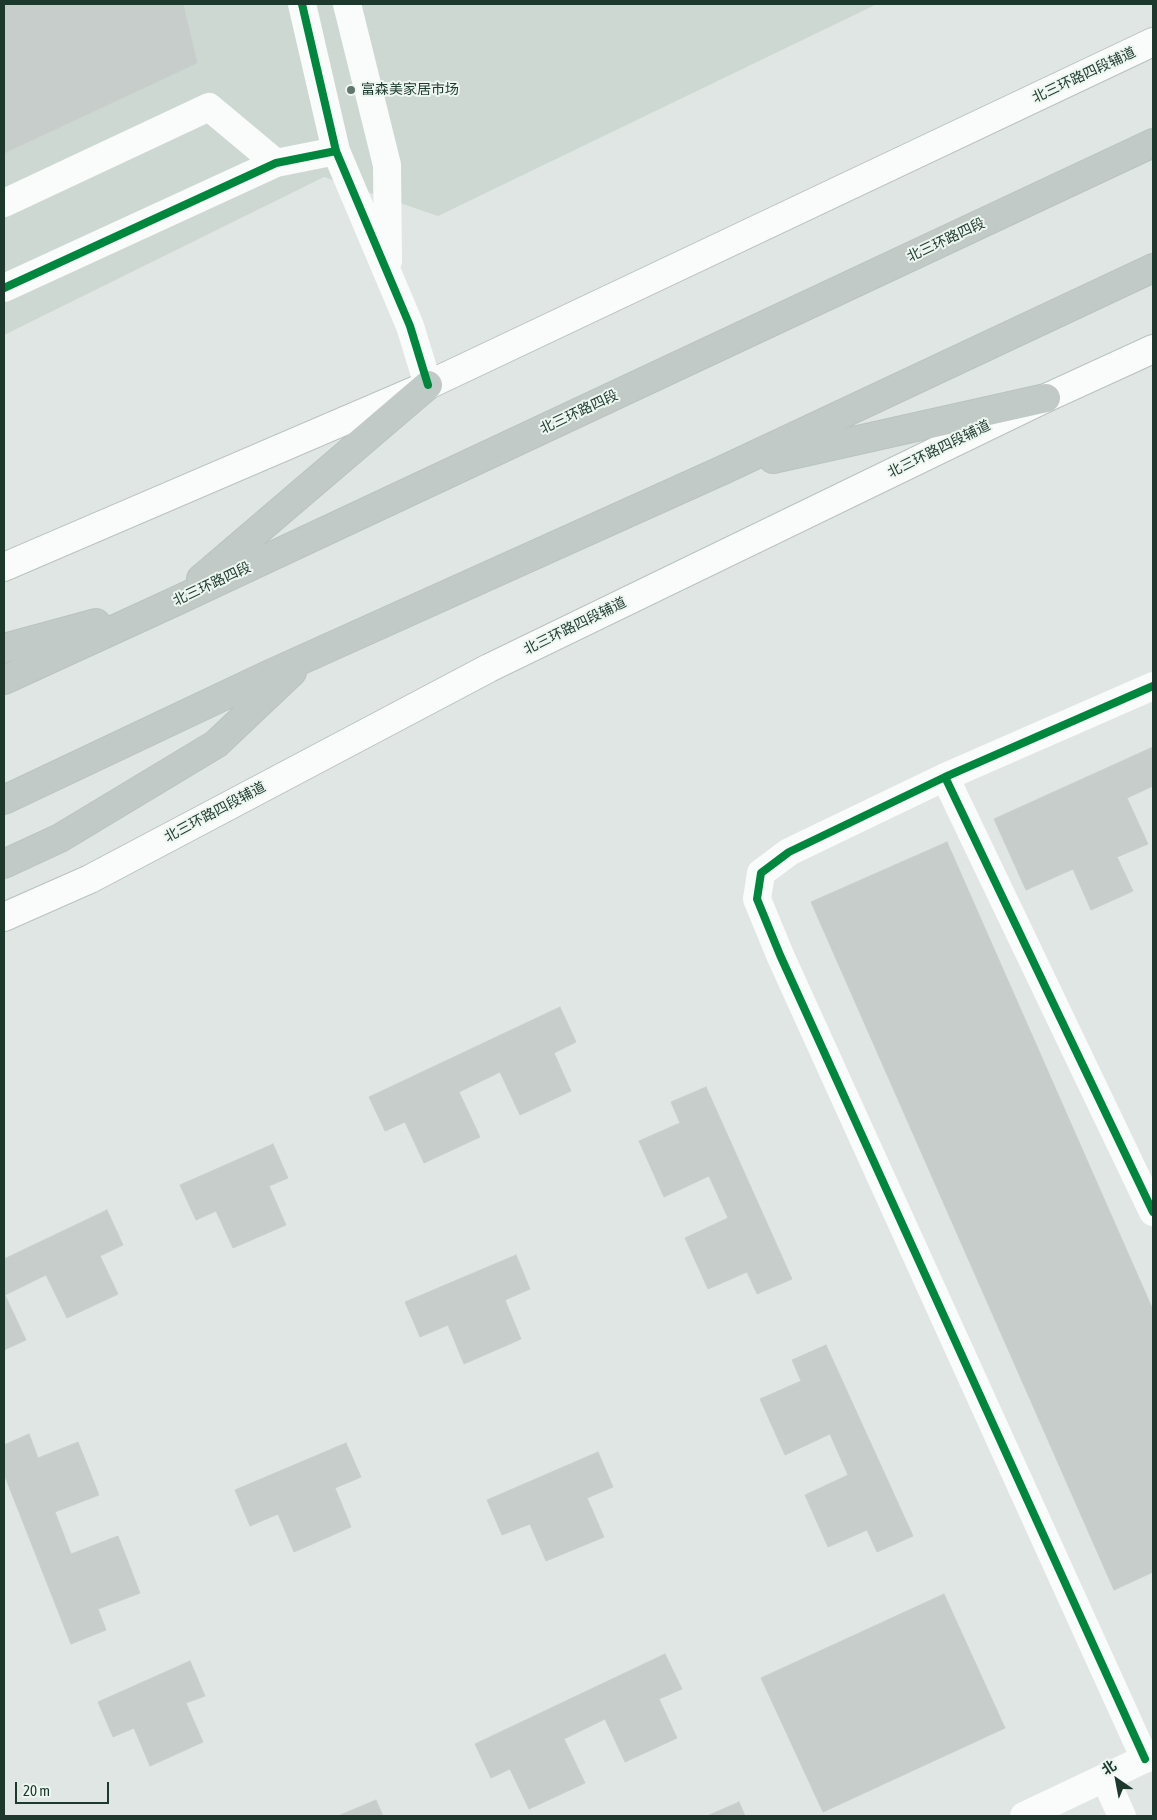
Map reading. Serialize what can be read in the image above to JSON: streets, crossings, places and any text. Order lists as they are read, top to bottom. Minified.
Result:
{"streets":{"highway":["北三环路四段"],"street":["北三环路四段辅道"]},"places":["富森美家居市场"],"scale_bar":"20 m","north":"top left"}
